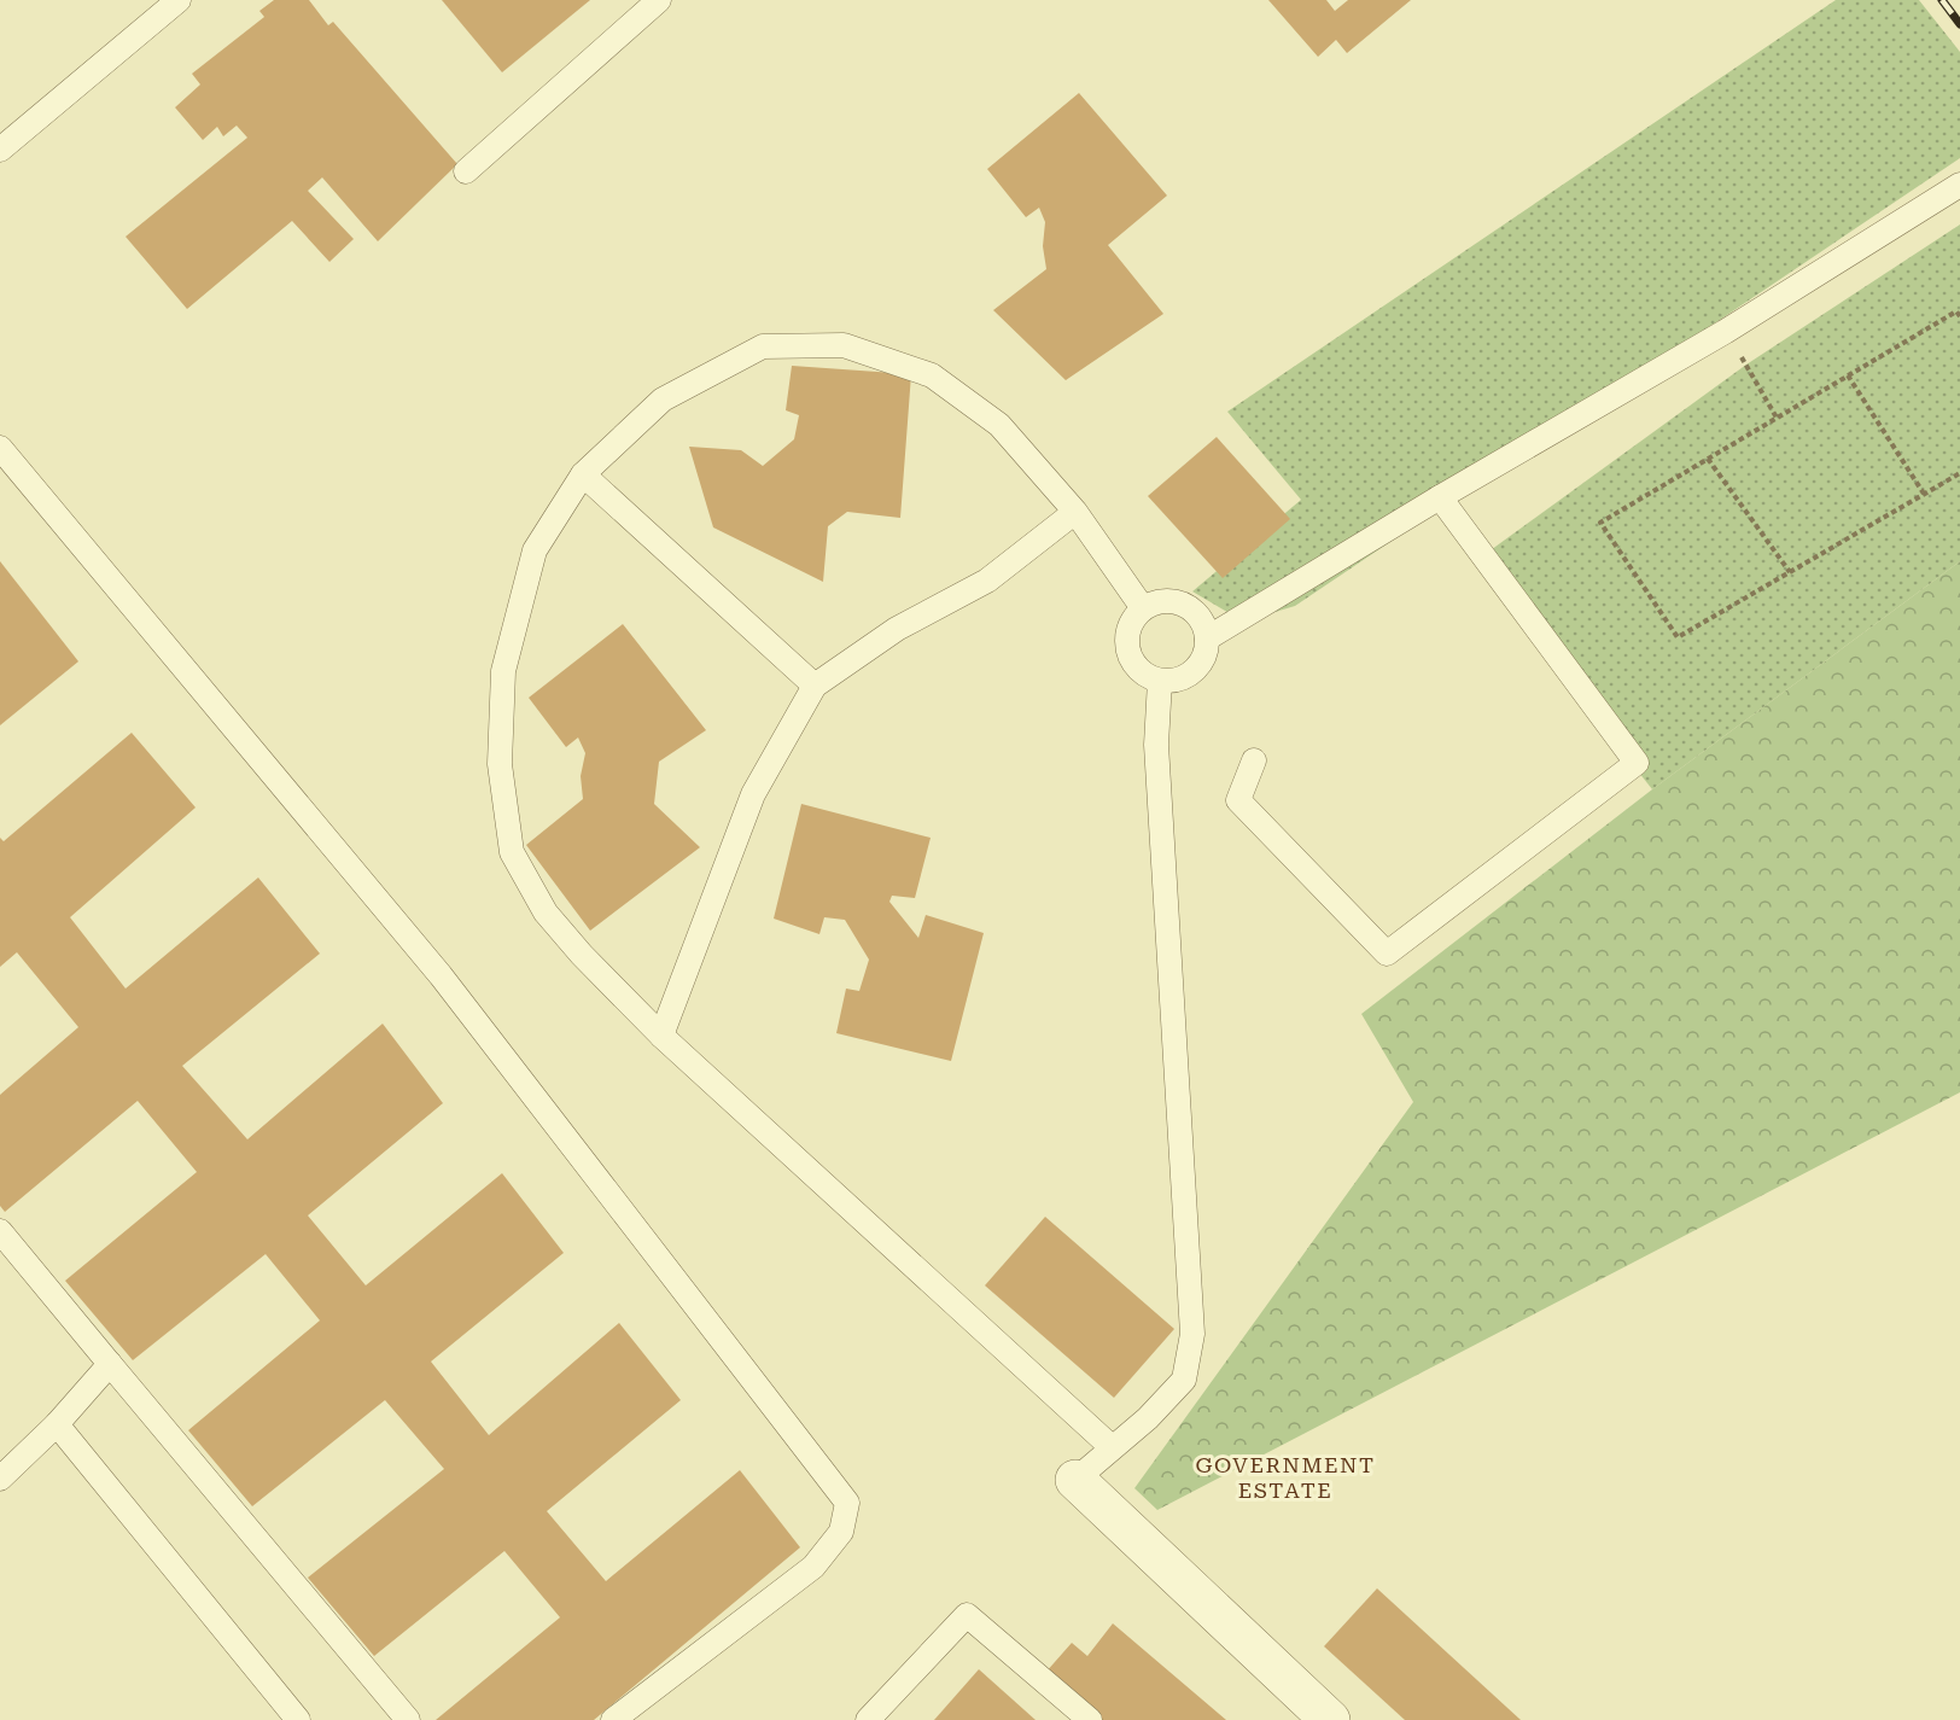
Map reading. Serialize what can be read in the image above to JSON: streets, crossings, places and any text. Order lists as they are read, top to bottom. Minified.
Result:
{"districts":["GOVERNMENT ESTATE"]}
